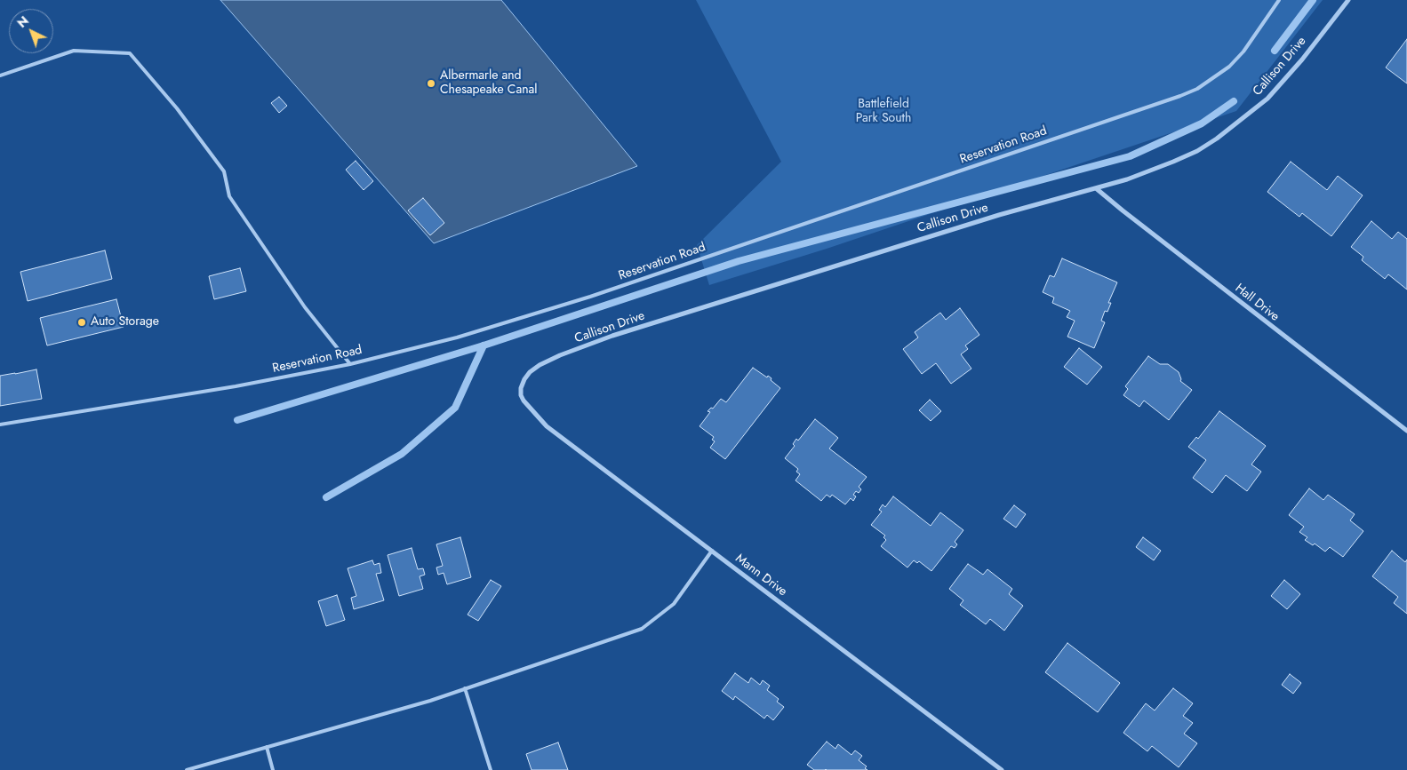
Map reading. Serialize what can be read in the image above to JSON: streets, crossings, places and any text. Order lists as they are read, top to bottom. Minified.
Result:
{"streets":{"street":["Callison Drive","Hall Drive","Mann Drive"],"lane":["Reservation Road"]},"crossings":[["Callison Drive","Hall Drive"],["Callison Drive","Mann Drive"]],"parks":["Battlefield Park South"],"places":["Albermarle and Chesapeake Canal","Auto Storage"],"north":"top left"}
